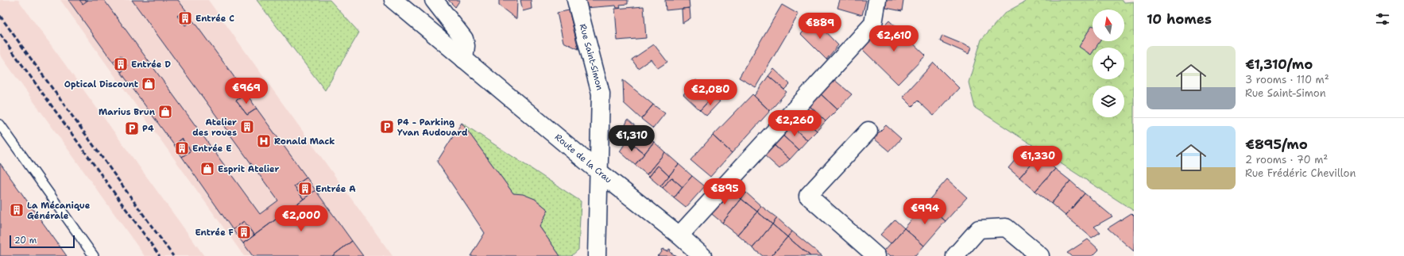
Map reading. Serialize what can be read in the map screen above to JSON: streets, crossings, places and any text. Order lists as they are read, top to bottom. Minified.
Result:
{"streets":{"street":["Rue Saint-Simon","Route de la Crau"]},"crossings":[["Rue Saint-Simon","Route de la Crau"]],"places":{"building":["Entrée C","Entrée D","Atelier des roues","Entrée E","Entrée A","La Mécanique Générale","Entrée F"],"shop":["Optical Discount","Marius Brun","Esprit Atelier"],"parking":["P4 - Parking Yvan Audouard","P4"],"hospital":["Ronald Mack"]},"scale_bar":"20 m","north":"top","page":{"heading":"10 homes","price":["€889","€2,610","€969","€2,080","€2,260","€1,310","€1,330","€895","€994","€2,000"],"list":[{"name":"€1,310/mo","note":"3 rooms · 110 m² · Rue Saint-Simon"},{"name":"€895/mo","note":"2 rooms · 70 m² · Rue Frédéric Chevillon"}],"scale":"20 m"}}
